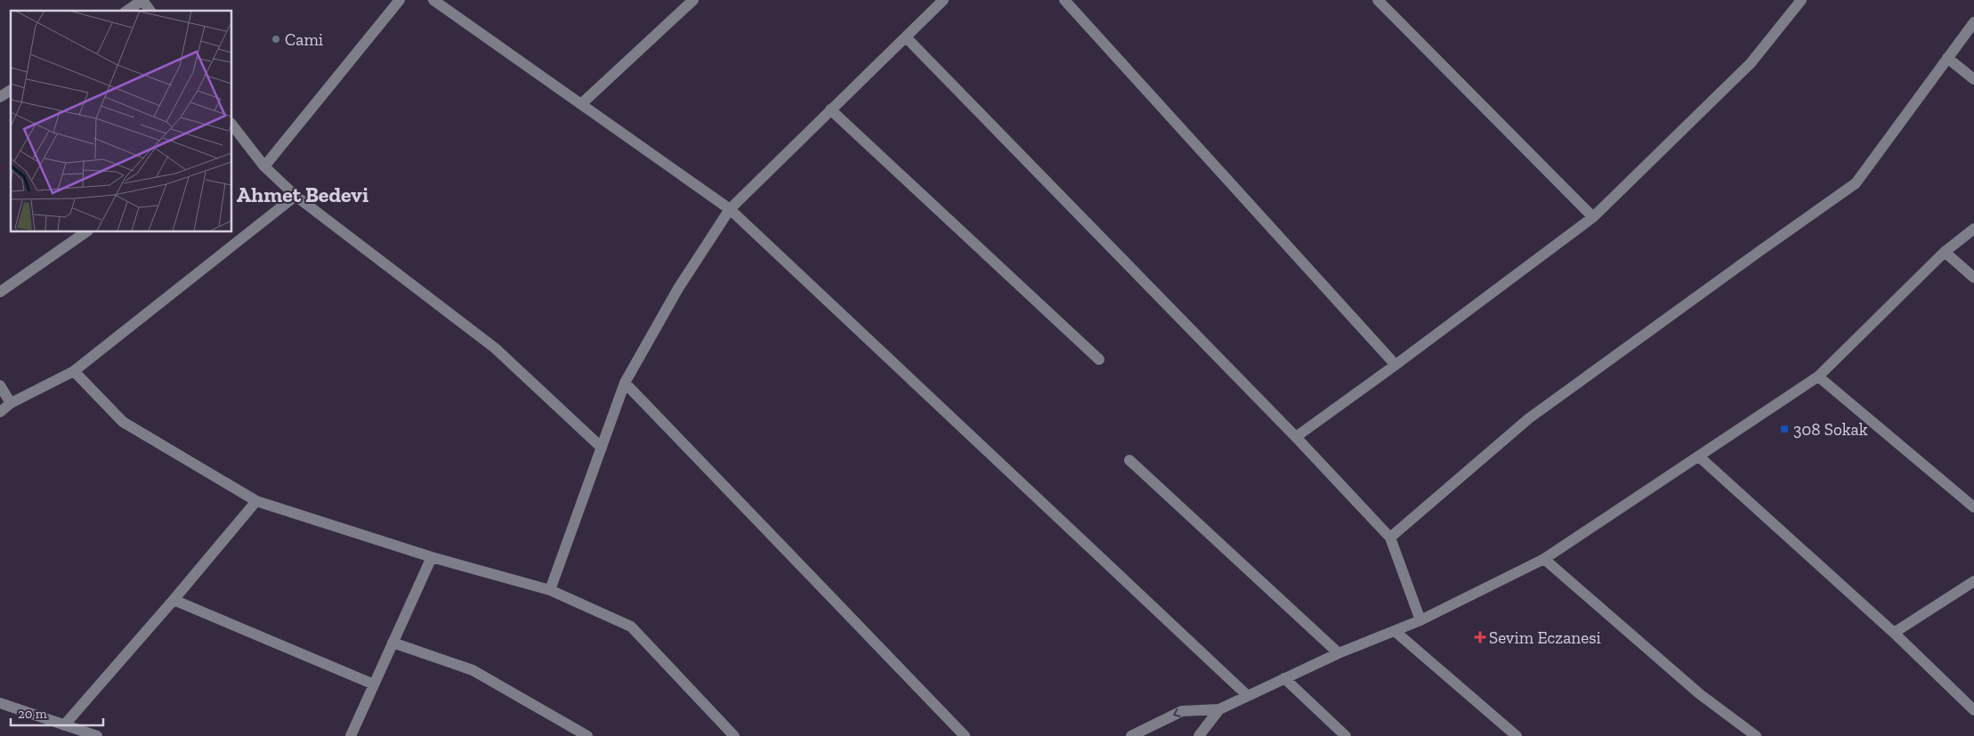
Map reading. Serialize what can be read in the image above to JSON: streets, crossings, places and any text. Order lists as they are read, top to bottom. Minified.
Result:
{"districts":["Ahmet Bedevi"],"places":{"other":["Cami"],"transit":["308 Sokak"],"health":["Sevim Eczanesi"]},"scale_bar":"20 m"}
